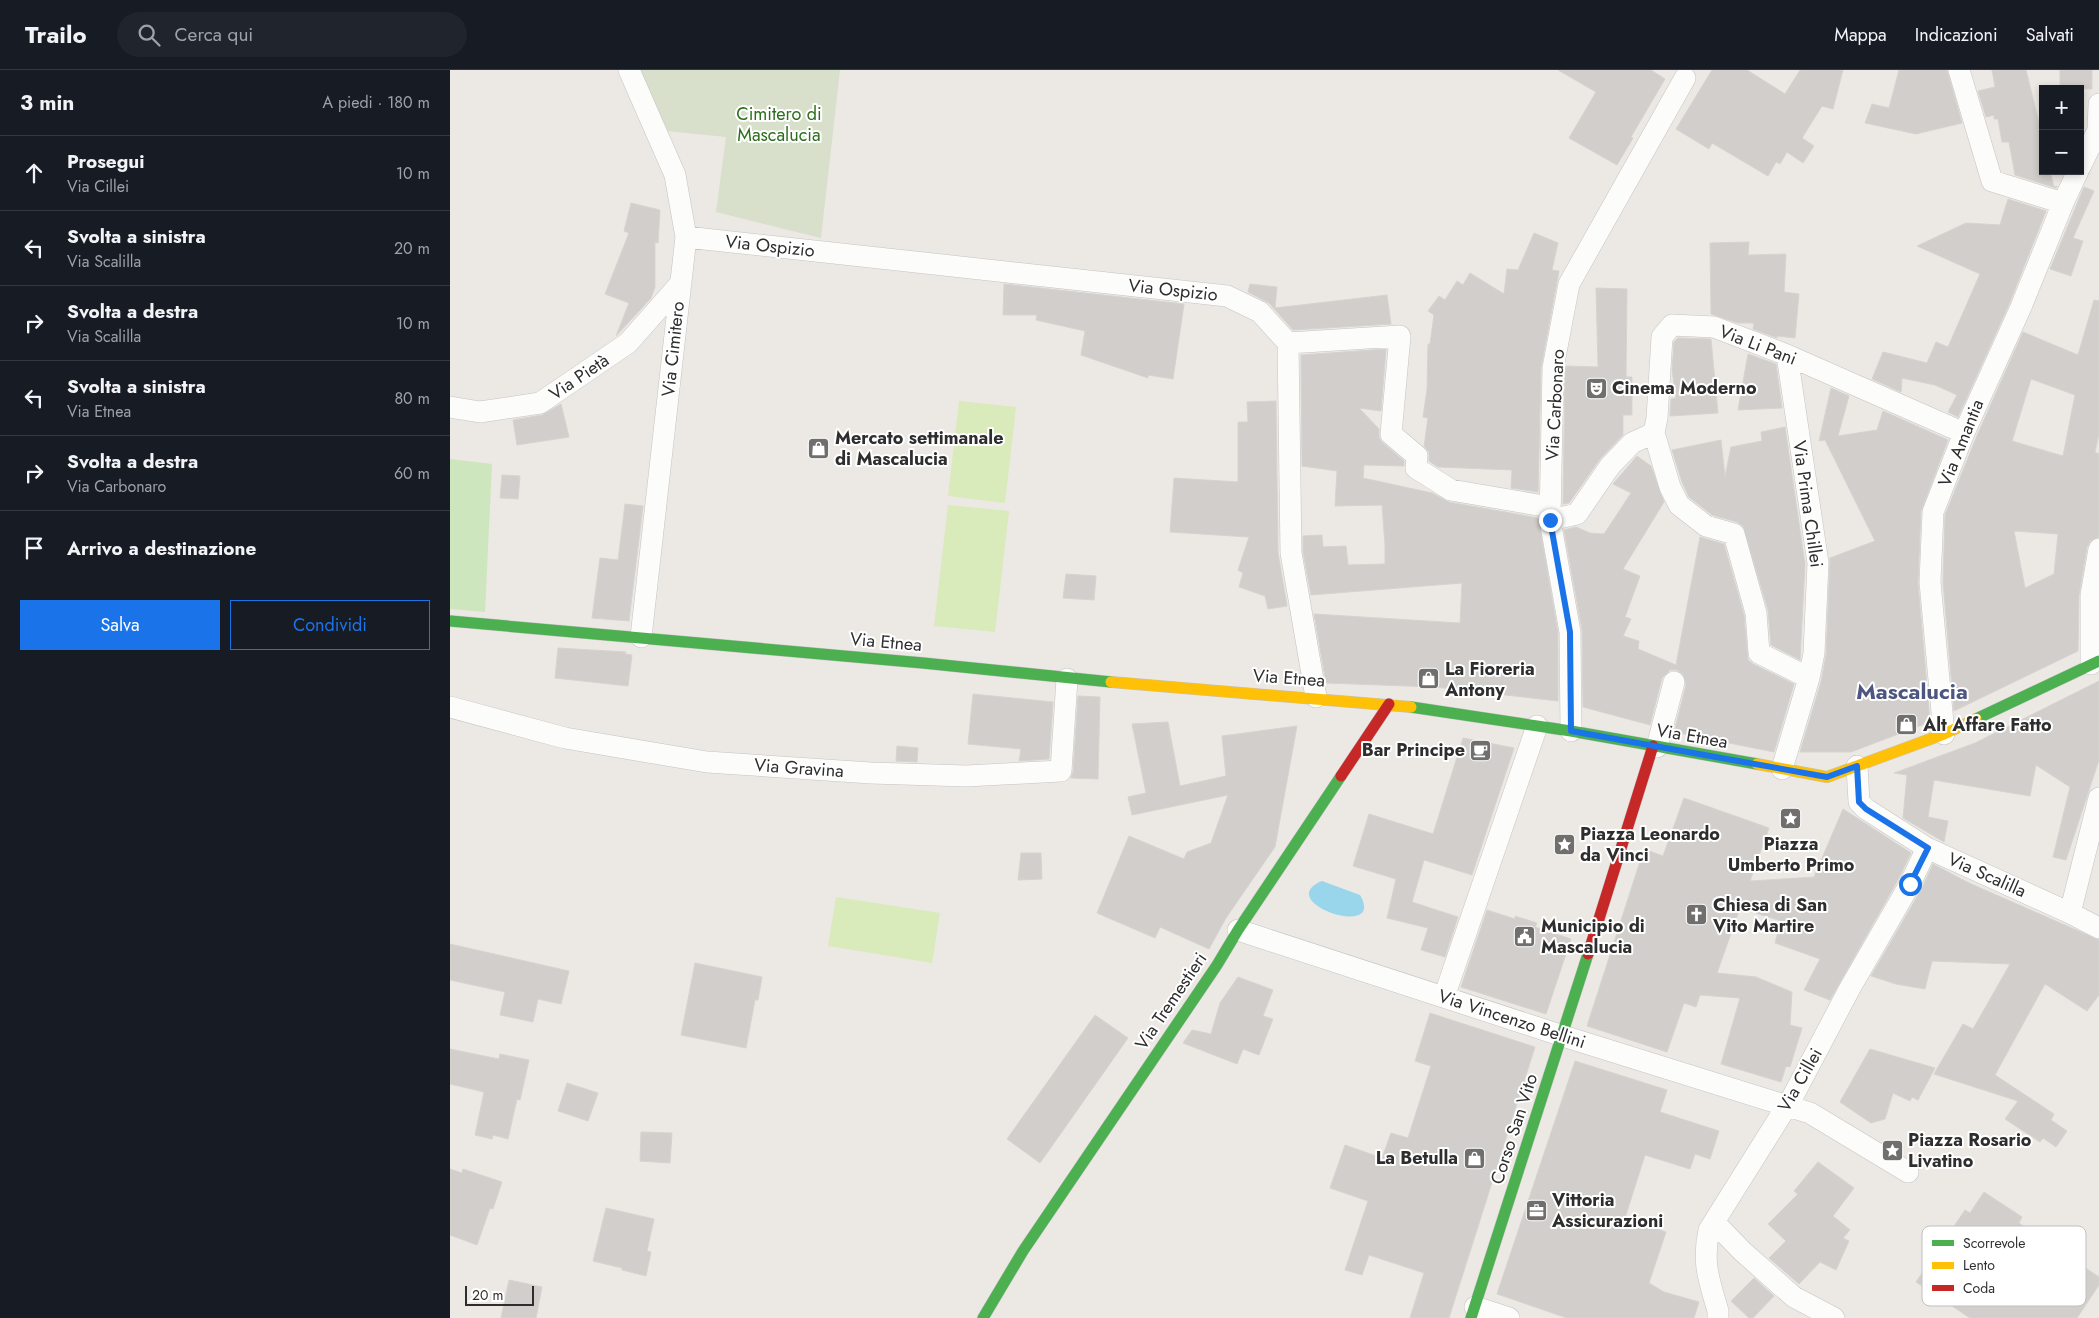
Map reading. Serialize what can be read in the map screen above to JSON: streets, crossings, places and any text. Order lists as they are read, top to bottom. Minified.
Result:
{"streets":{"main road":["Via Etnea","Via Tremestieri","Corso San Vito"],"street":["Via Ospizio","Via Li Pani","Via Cimitero","Via Pietà","Via Carbonaro","Via Amantia","Via Prima Chillei","Via Gravina","Via Scalilla","Via Vincenzo Bellini","Via Cillei"]},"crossings":[["Via Ospizio","Via Cimitero"],["Via Li Pani","Via Amantia"],["Via Li Pani","Via Prima Chillei"],["Via Cimitero","Via Pietà"],["Via Cimitero","Via Etnea"],["Via Carbonaro","Via Etnea"],["Via Amantia","Via Etnea"],["Via Prima Chillei","Via Etnea"],["Via Etnea","Via Gravina"],["Via Etnea","Via Scalilla"],["Via Etnea","Via Tremestieri"],["Via Etnea","Corso San Vito"],["Via Scalilla","Via Cillei"],["Via Tremestieri","Via Vincenzo Bellini"],["Via Vincenzo Bellini","Via Cillei"],["Via Vincenzo Bellini","Corso San Vito"]],"districts":["Mascalucia"],"parks":["Cimitero di Mascalucia"],"places":{"theatre":["Cinema Moderno"],"shop":["Mercato settimanale di Mascalucia","La Fioreria Antony","Alt Affare Fatto","La Betulla"],"cafe":["Bar Principe"],"place":["Piazza Umberto Primo","Piazza Leonardo da Vinci","Piazza Rosario Livatino"],"church":["Chiesa di San Vito Martire"],"public building":["Municipio di Mascalucia"],"office":["Vittoria Assicurazioni"]},"legend":["Scorrevole","Lento","Coda"],"scale_bar":"20 m","page":{"header":"Trailo","search":"Cerca qui","nav":["Mappa","Indicazioni","Salvati"],"heading":["3 min","A piedi · 180 m"],"map_buttons":["+","−"],"list":[["Prosegui","Via Cillei","10 m"],["Svolta a sinistra","Via Scalilla","20 m"],["Svolta a destra","Via Scalilla","10 m"],["Svolta a sinistra","Via Etnea","80 m"],["Svolta a destra","Via Carbonaro","60 m"],"Arrivo a destinazione"],"buttons":["Salva","Condividi"],"scale":"20 m"}}
